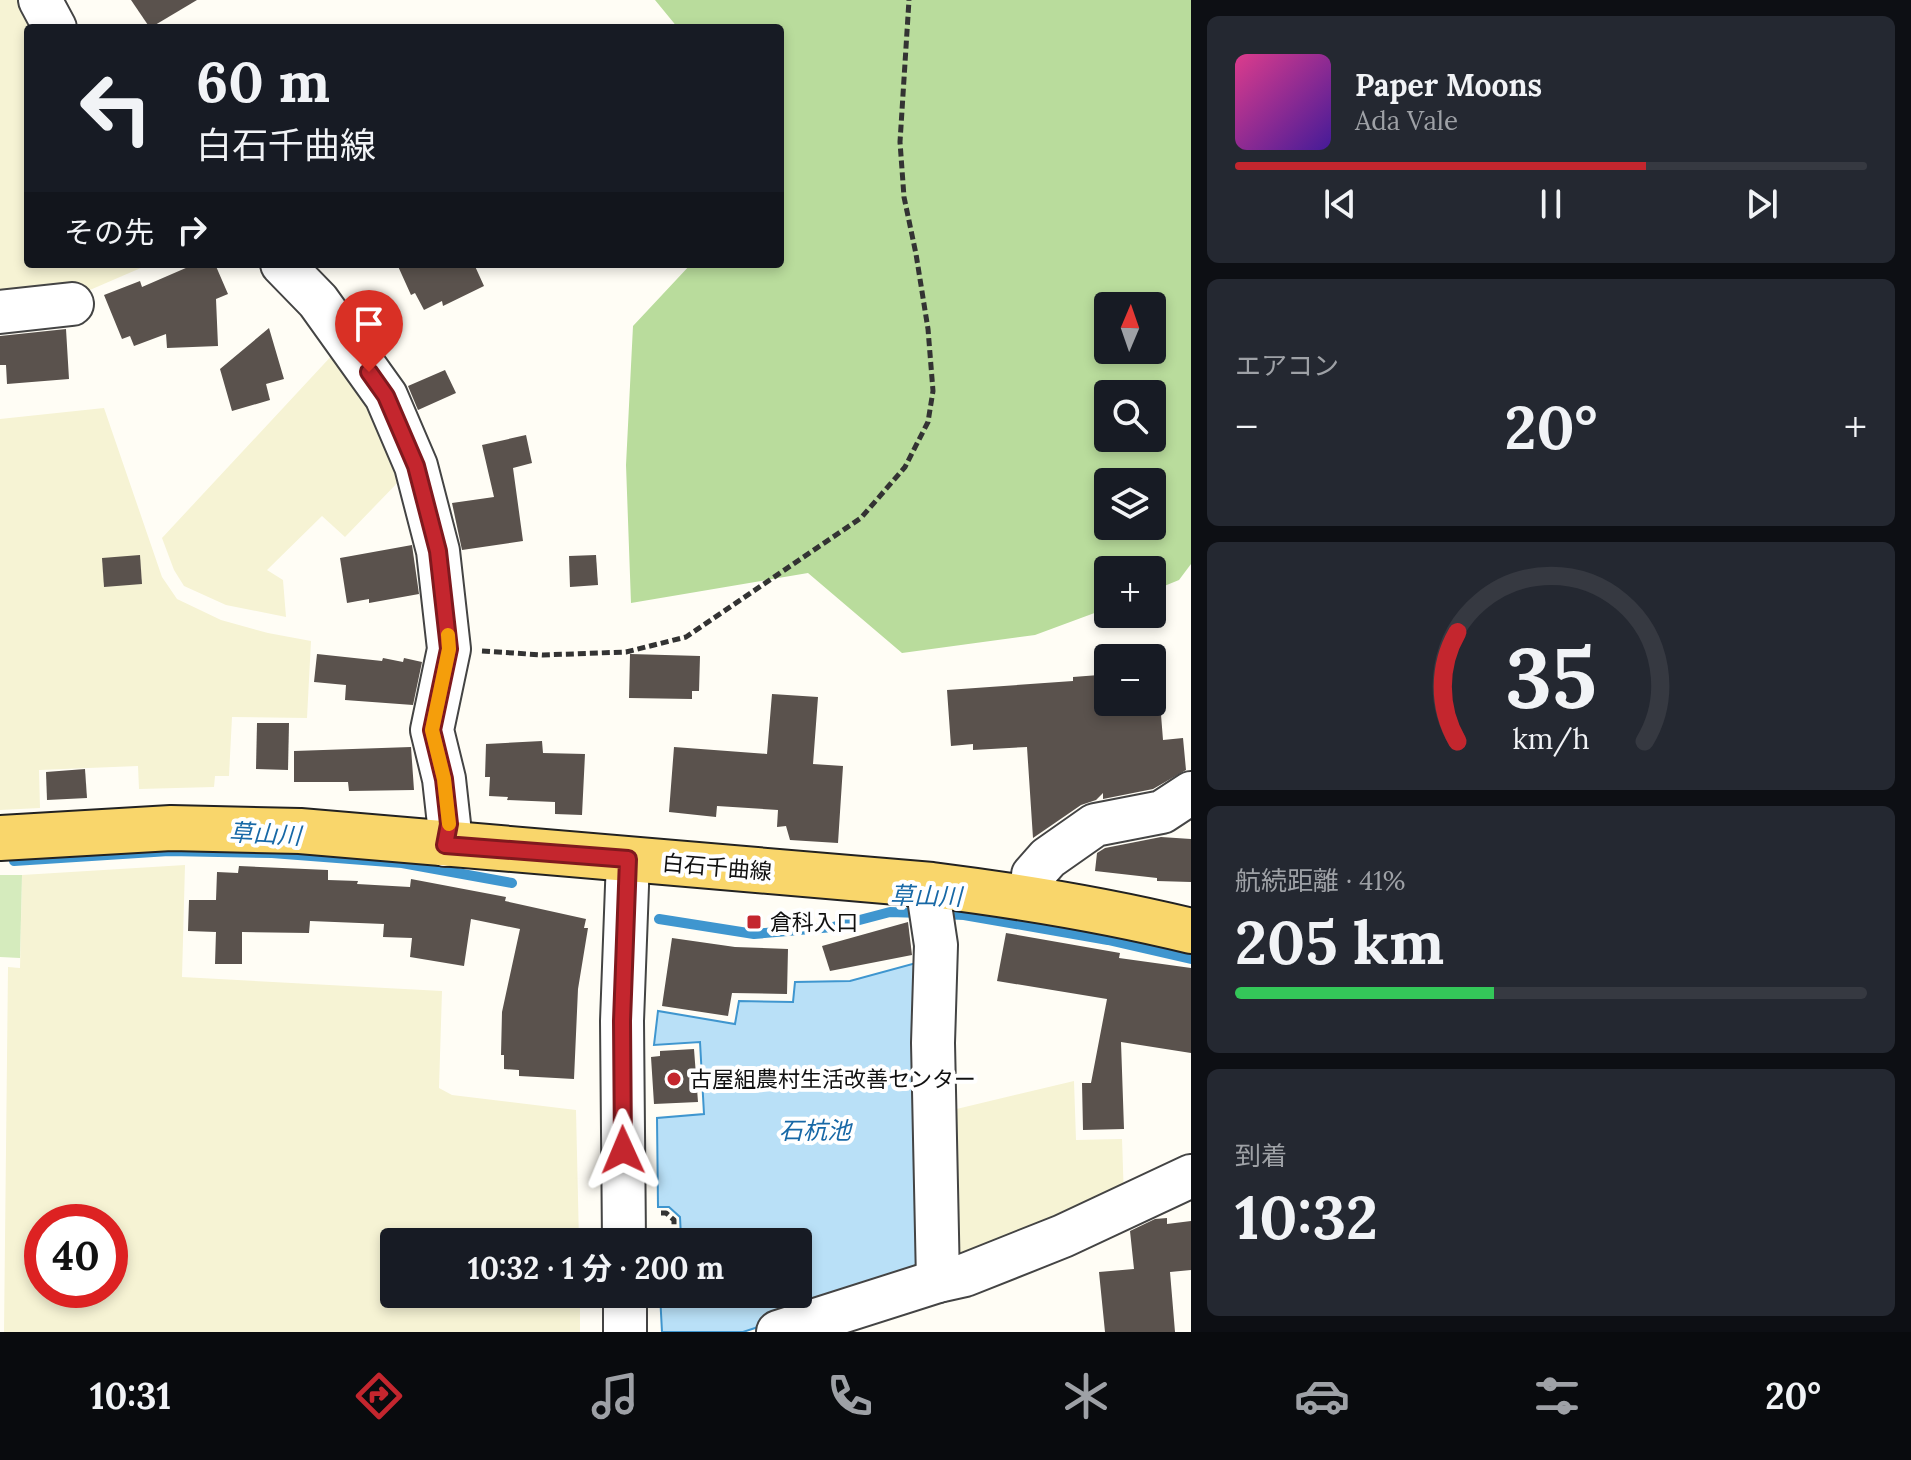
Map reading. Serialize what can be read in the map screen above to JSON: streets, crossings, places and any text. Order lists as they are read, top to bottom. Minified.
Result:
{"streets":{"main road":["白石千曲線"]},"water":["草山川","石杭池"],"places":{"transit":["倉科入口"],"other":["古屋組農村生活改善センター"]},"north":"top","page":{"turn":["60 m","白石千曲線"],"song":["Paper Moons","Ada Vale"],"then":"その先","tile":["エアコン",["航続距離 · 41%","205 km"],["到着","10:32"]],"map_buttons":["+","−"],"heat":["−","20°","+"],"limit":"40","trip":"10:32 · 1 分 · 200 m","tabs":["10:31","20°"],"gauge":["35","km/h"]}}
